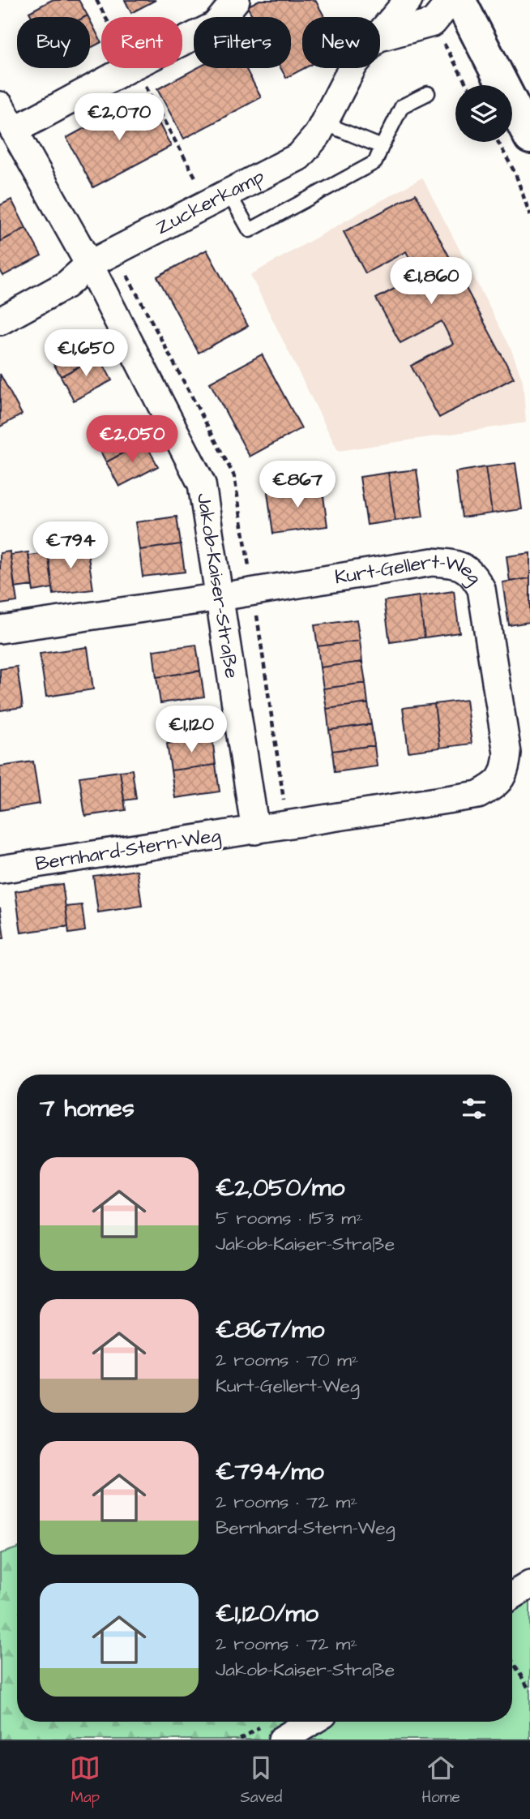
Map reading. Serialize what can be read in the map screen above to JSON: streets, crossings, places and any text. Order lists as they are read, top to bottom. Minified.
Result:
{"streets":{"street":["Zuckerkamp","Kurt-Gellert-Weg","Jakob-Kaiser-Straße","Bernhard-Stern-Weg"]},"crossings":[["Zuckerkamp","Jakob-Kaiser-Straße"],["Kurt-Gellert-Weg","Jakob-Kaiser-Straße"],["Kurt-Gellert-Weg","Bernhard-Stern-Weg"],["Jakob-Kaiser-Straße","Bernhard-Stern-Weg"]],"page":{"chip":["Buy","Rent","Filters","New"],"price":["€2,070","€1,860","€1,650","€2,050","€867","€794","€1,120"],"heading":"7 homes","list":[{"name":"€2,050/mo","note":"5 rooms · 153 m² · Jakob-Kaiser-Straße"},{"name":"€867/mo","note":"2 rooms · 70 m² · Kurt-Gellert-Weg"},{"name":"€794/mo","note":"2 rooms · 72 m² · Bernhard-Stern-Weg"},{"name":"€1,120/mo","note":"2 rooms · 72 m² · Jakob-Kaiser-Straße"}],"tabs":["Map","Saved","Home"]}}
